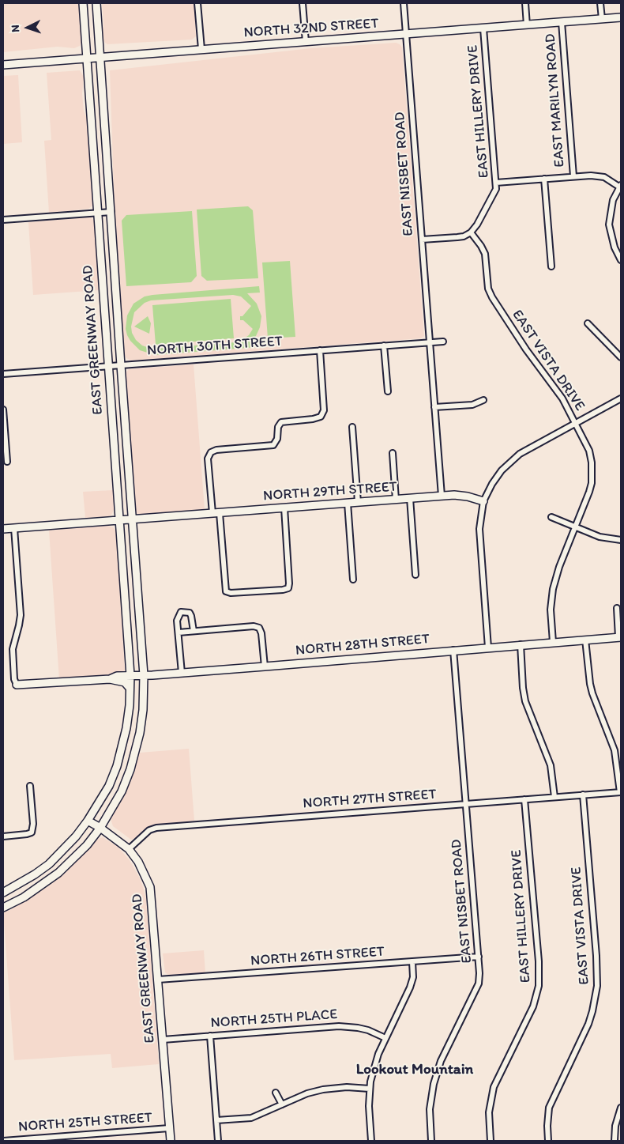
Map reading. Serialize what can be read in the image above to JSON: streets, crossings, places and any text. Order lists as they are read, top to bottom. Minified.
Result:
{"streets":{"main road":["NORTH 32ND STREET","EAST GREENWAY ROAD","NORTH 29TH STREET","NORTH 28TH STREET"],"street":["EAST MARILYN ROAD","EAST HILLERY DRIVE","EAST NISBET ROAD","NORTH 30TH STREET","EAST VISTA DRIVE","NORTH 27TH STREET","NORTH 26TH STREET","NORTH 25TH PLACE","NORTH 25TH STREET"]},"crossings":[["NORTH 32ND STREET","EAST MARILYN ROAD"],["NORTH 32ND STREET","EAST HILLERY DRIVE"],["NORTH 32ND STREET","EAST NISBET ROAD"],["NORTH 32ND STREET","EAST GREENWAY ROAD"],["EAST HILLERY DRIVE","EAST VISTA DRIVE"],["EAST HILLERY DRIVE","NORTH 27TH STREET"],["EAST NISBET ROAD","NORTH 30TH STREET"],["EAST NISBET ROAD","NORTH 29TH STREET"],["EAST NISBET ROAD","NORTH 28TH STREET"],["EAST NISBET ROAD","NORTH 27TH STREET"],["EAST NISBET ROAD","NORTH 26TH STREET"],["EAST GREENWAY ROAD","NORTH 30TH STREET"],["EAST GREENWAY ROAD","NORTH 29TH STREET"],["EAST GREENWAY ROAD","NORTH 28TH STREET"],["EAST GREENWAY ROAD","NORTH 27TH STREET"],["EAST GREENWAY ROAD","NORTH 26TH STREET"],["EAST GREENWAY ROAD","NORTH 25TH PLACE"],["EAST GREENWAY ROAD","NORTH 25TH STREET"],["EAST VISTA DRIVE","NORTH 28TH STREET"],["EAST VISTA DRIVE","NORTH 27TH STREET"]],"districts":["Lookout Mountain"],"north":"left"}
